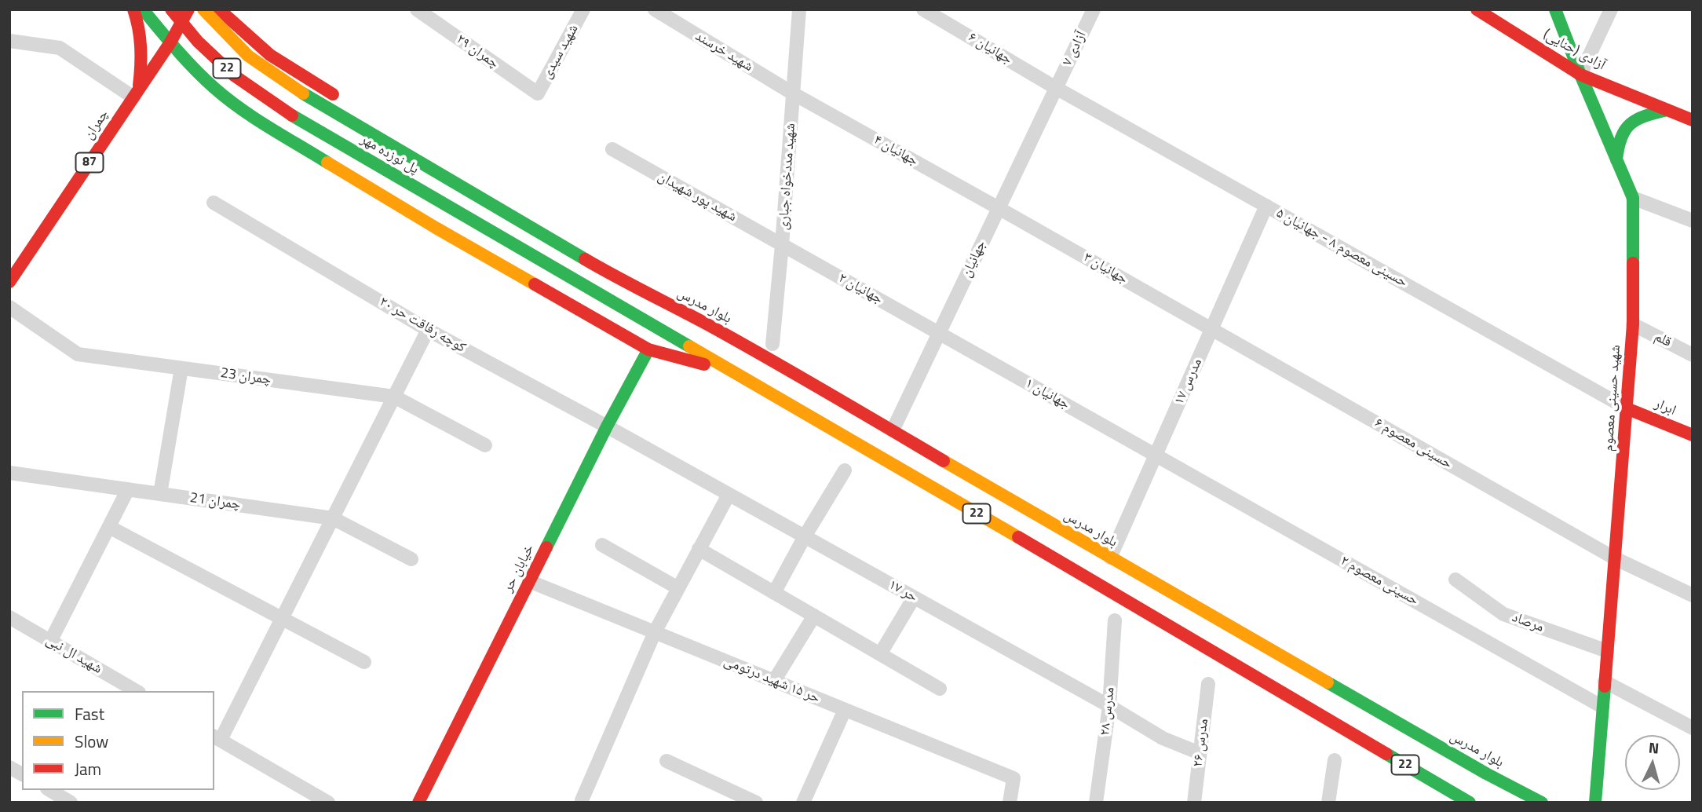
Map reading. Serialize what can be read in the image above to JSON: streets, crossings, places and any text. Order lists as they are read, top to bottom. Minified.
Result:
{"streets":{"main road":["آزادی (حنایی)","22","چمران","پل نوزده مهر","87","بلوار مدرس","شهید حسینی معصوم","ابرار","خیابان حر"],"street":["جهانیان ۶","آزادی ۷","چمران ۲۹","شهید سیدی","شهید خرسند","جهانیان ۴","شهید مددخواه جباری","شهید پور شهیدان","حسینی معصوم ۸ - جهانیان ۵","جهانیان","جهانیان ۳","جهانیان ۲","کوچه رفاقت حر ۲۰","قلم","چمران 23","مدرس ۱۷","جهانیان ۱","حسینی معصوم ۶","چمران 21","حسینی معصوم ۲","حر ۱۷","مرصاد","شهید ال نبی","حر ۱۵ شهید درتومی","مدرس ۲۸","مدرس ۲۶"]},"crossings":[["جهانیان ۶","آزادی ۷"],["جهانیان ۶","حسینی معصوم ۸ - جهانیان ۵"],["جهانیان ۶","جهانیان"],["آزادی ۷","حسینی معصوم ۸ - جهانیان ۵"],["آزادی ۷","جهانیان"],["آزادی (حنایی)","شهید حسینی معصوم"],["چمران ۲۹","شهید سیدی"],["شهید خرسند","جهانیان ۴"],["شهید خرسند","شهید مددخواه جباری"],["22","پل نوزده مهر"],["جهانیان ۴","شهید مددخواه جباری"],["جهانیان ۴","جهانیان"],["جهانیان ۴","جهانیان ۳"],["پل نوزده مهر","بلوار مدرس"],["شهید مددخواه جباری","شهید پور شهیدان"],["شهید مددخواه جباری","جهانیان ۲"],["شهید پور شهیدان","جهانیان ۲"],["حسینی معصوم ۸ - جهانیان ۵","جهانیان"],["حسینی معصوم ۸ - جهانیان ۵","مدرس ۱۷"],["حسینی معصوم ۸ - جهانیان ۵","شهید حسینی معصوم"],["حسینی معصوم ۸ - جهانیان ۵","ابرار"],["جهانیان","جهانیان ۳"],["جهانیان","جهانیان ۲"],["جهانیان","بلوار مدرس"],["جهانیان","جهانیان ۱"],["جهانیان ۳","مدرس ۱۷"],["جهانیان ۳","حسینی معصوم ۶"],["جهانیان ۲","جهانیان ۱"],["بلوار مدرس","مدرس ۱۷"],["کوچه رفاقت حر ۲۰","خیابان حر"],["کوچه رفاقت حر ۲۰","حر ۱۷"],["قلم","شهید حسینی معصوم"],["مدرس ۱۷","جهانیان ۱"],["مدرس ۱۷","حسینی معصوم ۶"],["مدرس ۱۷","حسینی معصوم ۲"],["جهانیان ۱","حسینی معصوم ۲"],["شهید حسینی معصوم","ابرار"],["شهید حسینی معصوم","حسینی معصوم ۶"],["شهید حسینی معصوم","حسینی معصوم ۲"],["شهید حسینی معصوم","مرصاد"],["خیابان حر","حر ۱۷"],["خیابان حر","حر ۱۵ شهید درتومی"],["حر ۱۷","مدرس ۲۸"],["حر ۱۷","مدرس ۲۶"]],"legend":["Fast","Slow","Jam"],"north":"top"}
